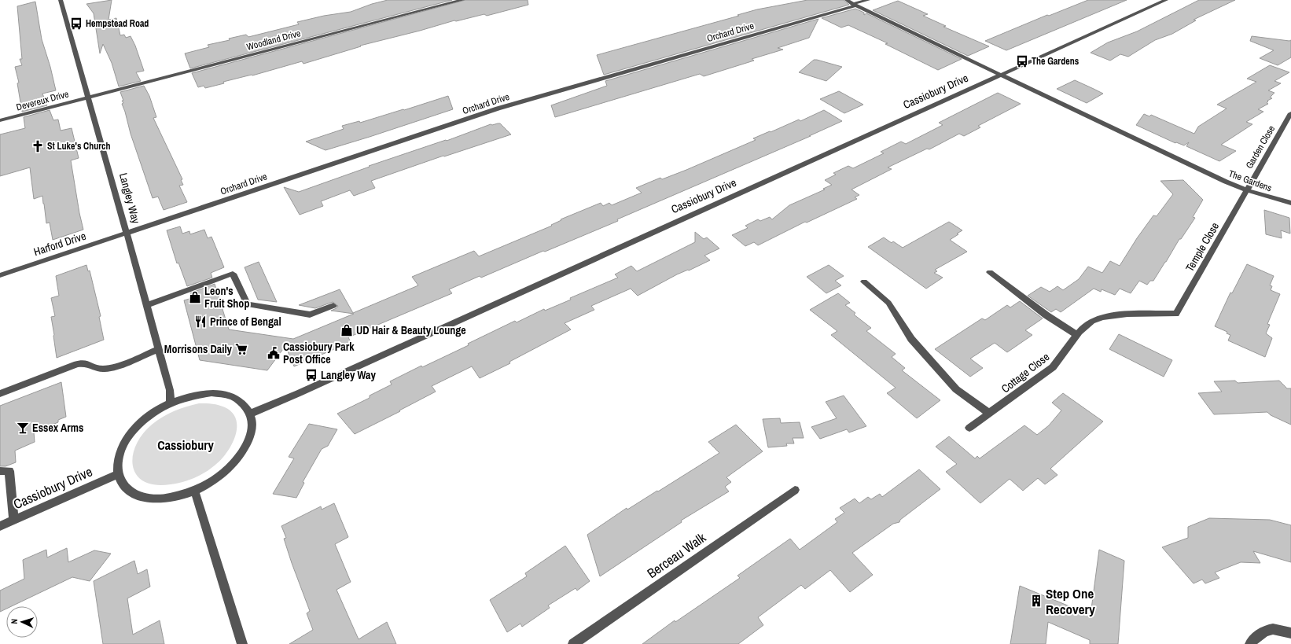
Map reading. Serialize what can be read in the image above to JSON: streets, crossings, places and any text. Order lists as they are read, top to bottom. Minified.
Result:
{"streets":{"street":["Orchard Drive","Woodland Drive","Cassiobury Drive","Devereux Drive","Garden Close","The Gardens","Langley Way","Harford Drive","Temple Close","Cottage Close","Berceau Walk"]},"crossings":[["Orchard Drive","The Gardens"],["Orchard Drive","Langley Way"],["Orchard Drive","Harford Drive"],["Woodland Drive","Devereux Drive"],["Woodland Drive","Langley Way"],["Cassiobury Drive","The Gardens"],["Devereux Drive","Langley Way"],["Garden Close","The Gardens"],["Garden Close","Temple Close"],["The Gardens","Temple Close"],["Langley Way","Harford Drive"],["Temple Close","Cottage Close"]],"districts":["Cassiobury"],"places":{"bus stop":["Hempstead Road","The Gardens","Langley Way"],"church":["St Luke's Church"],"shop":["Leon's Fruit Shop","UD Hair & Beauty Lounge"],"restaurant":["Prince of Bengal"],"supermarket":["Morrisons Daily"],"public building":["Cassiobury Park Post Office"],"bar":["Essex Arms"],"building":["Step One Recovery"]},"north":"left"}
